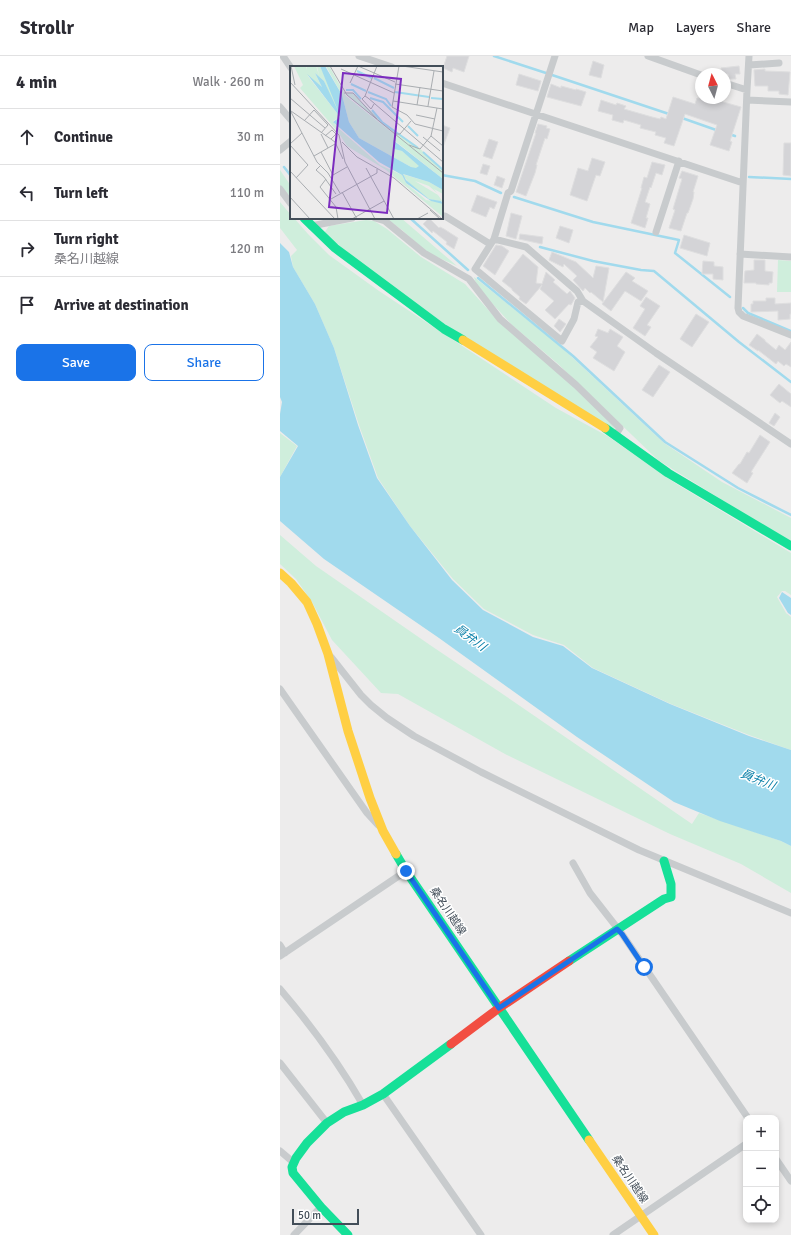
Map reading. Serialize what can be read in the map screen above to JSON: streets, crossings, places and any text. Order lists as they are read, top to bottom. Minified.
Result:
{"streets":{"street":["桑名川越線"]},"water":["員弁川"],"scale_bar":"50 m","north":"top","page":{"header":"Strollr","nav":["Map","Layers","Share"],"heading":["4 min","Walk · 260 m"],"list":[["Continue","30 m"],["Turn left","110 m"],["Turn right","桑名川越線","120 m"],"Arrive at destination"],"buttons":["Save","Share"],"map_buttons":["+","−"],"scale":"50 m"}}
